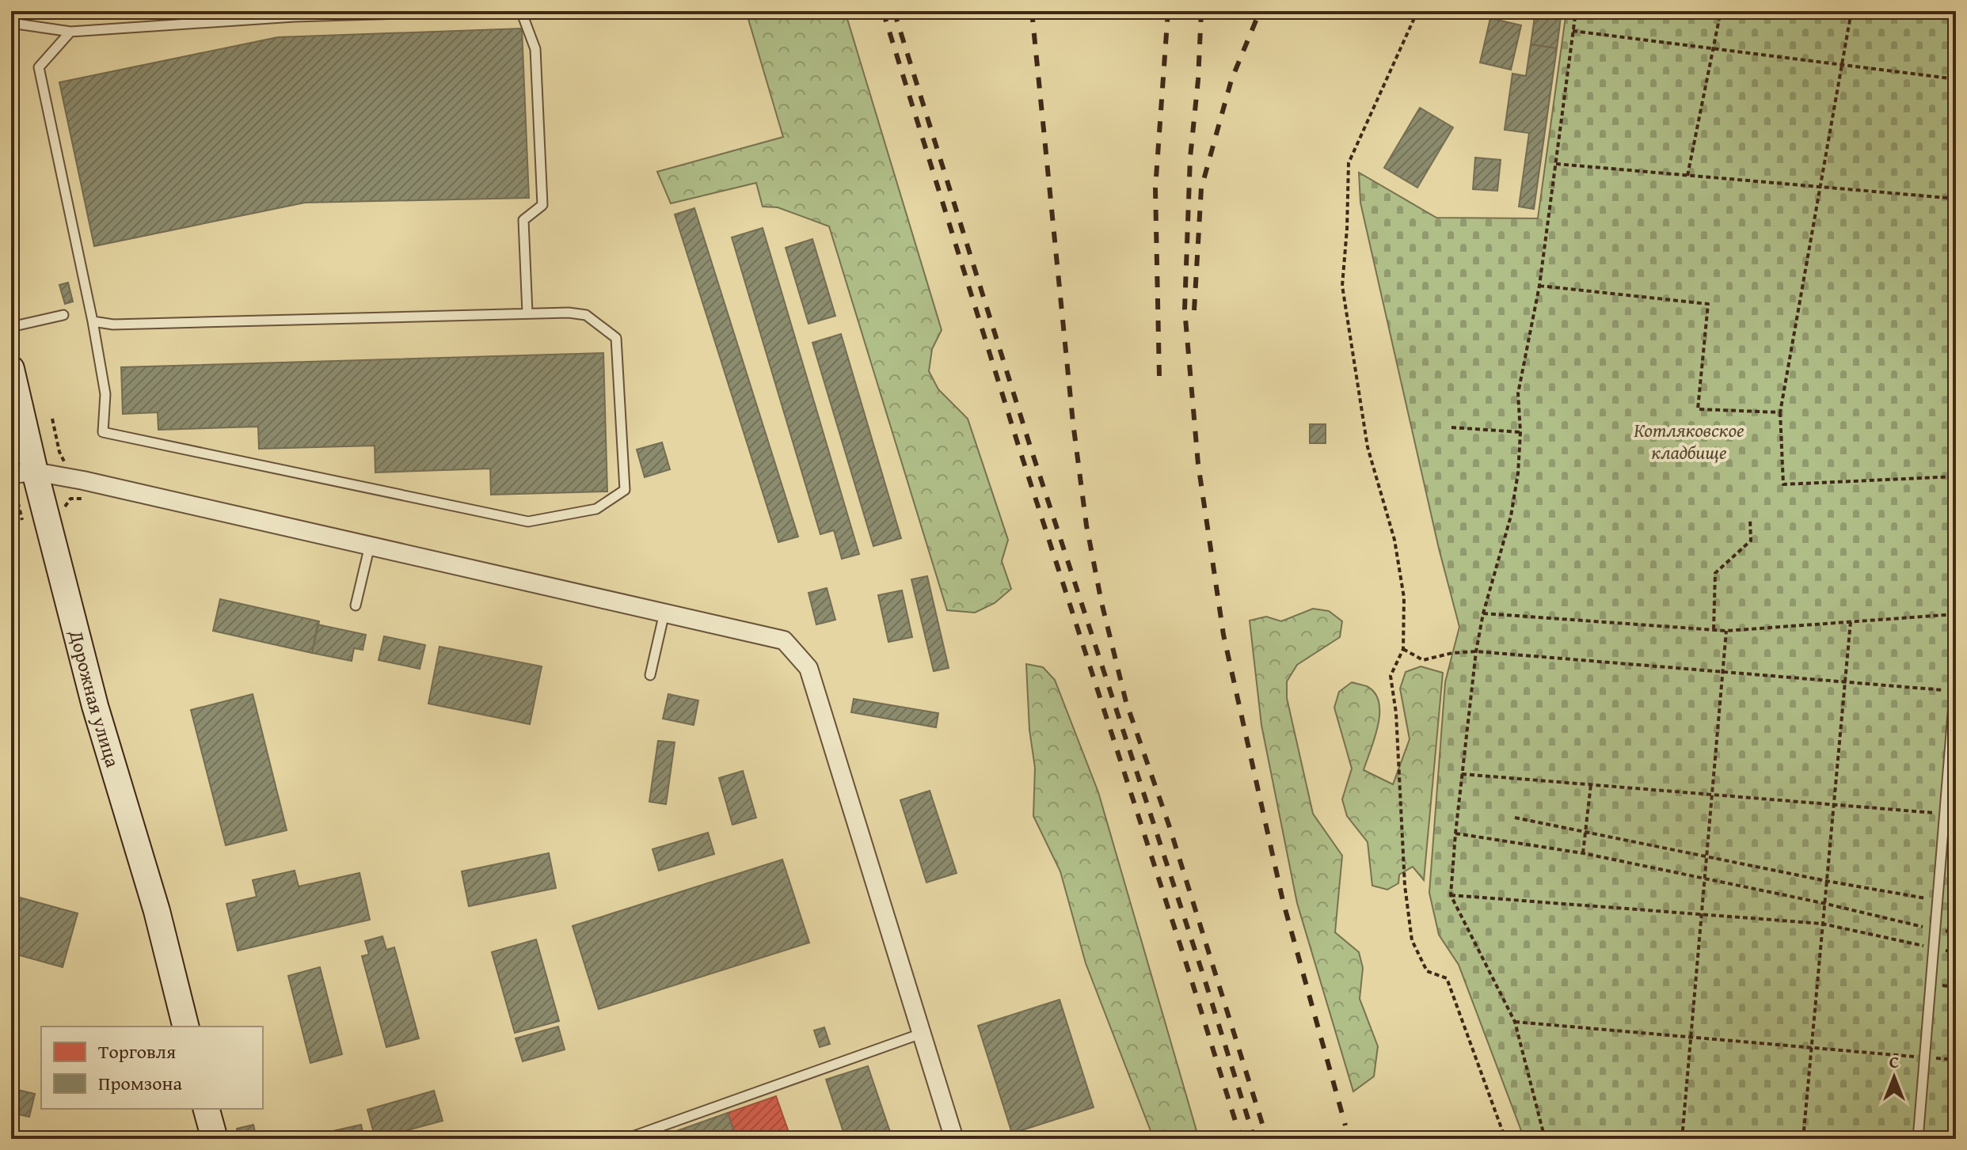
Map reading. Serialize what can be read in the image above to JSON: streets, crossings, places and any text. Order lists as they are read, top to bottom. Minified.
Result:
{"streets":{"main road":["Дорожная улица"]},"parks":["Котляковское кладбище"],"legend":["Торговля","Промзона"],"north":"top"}
